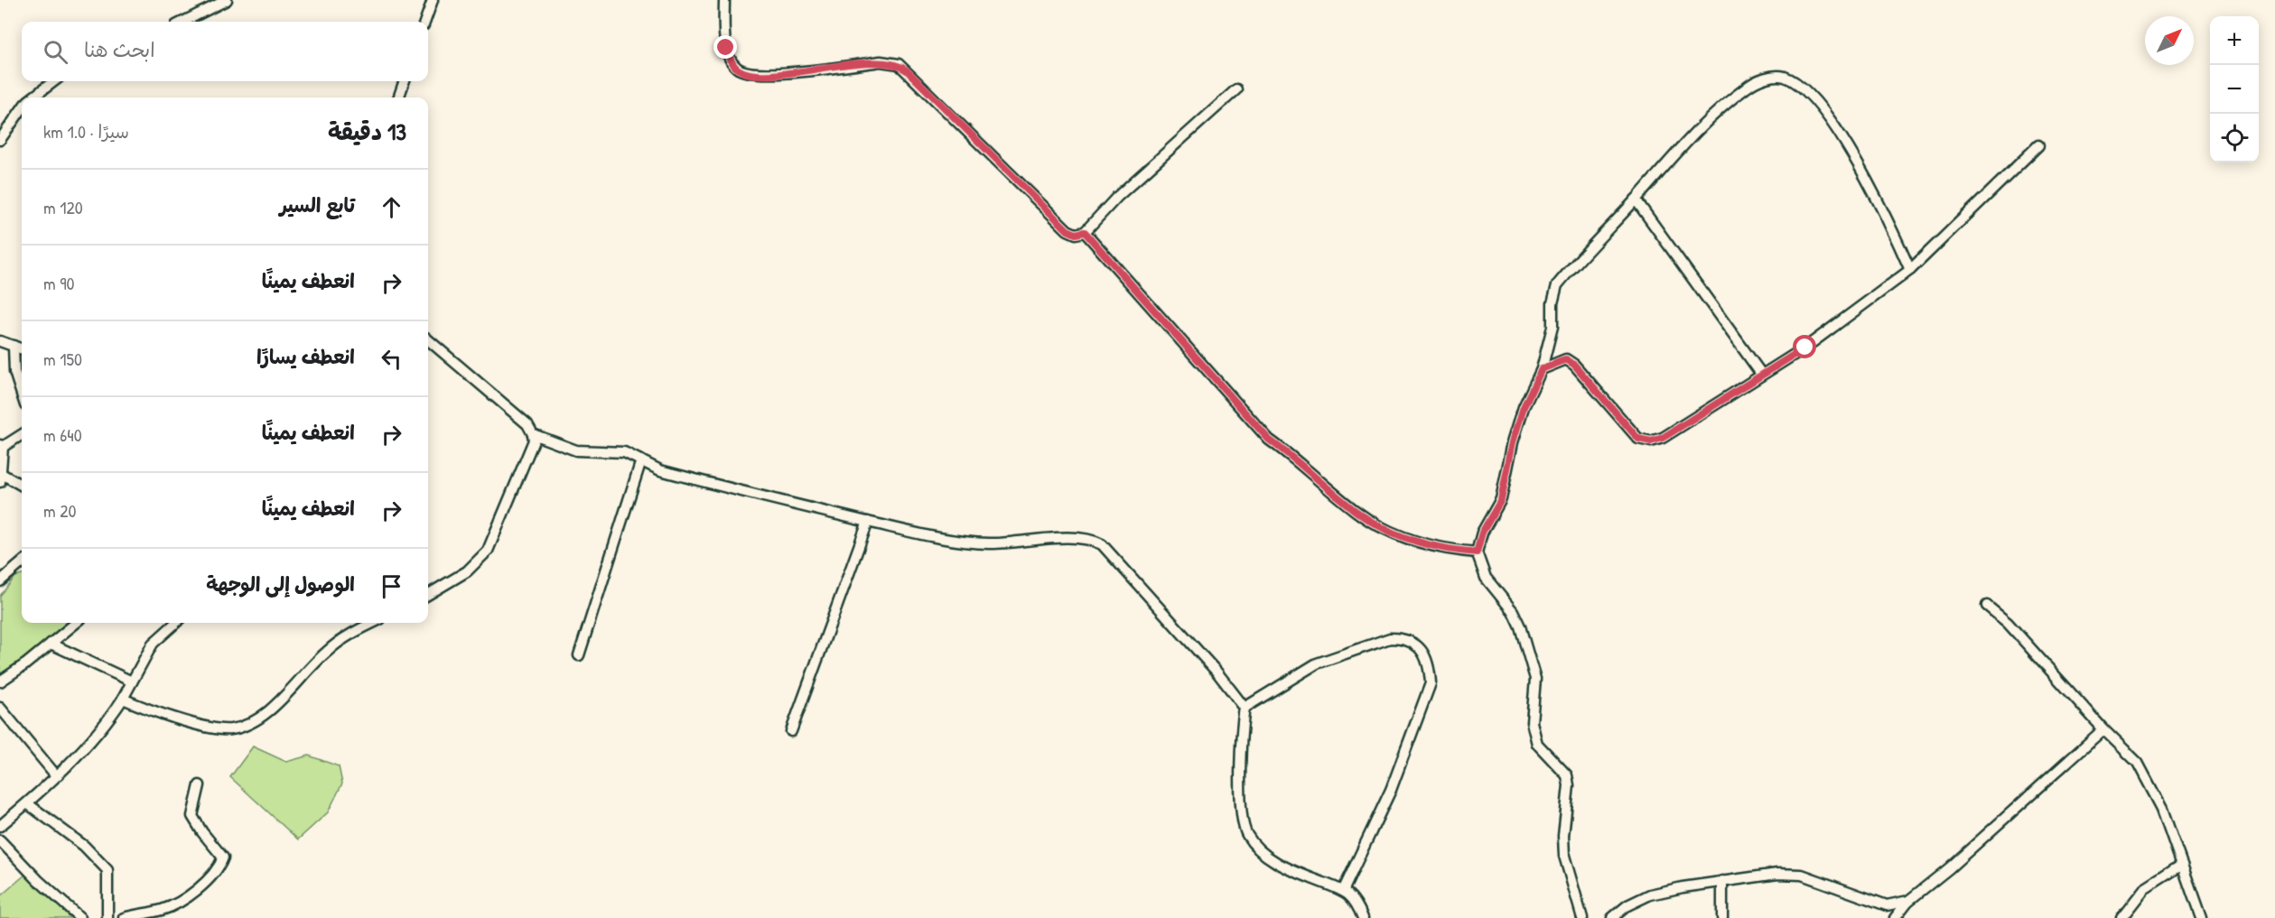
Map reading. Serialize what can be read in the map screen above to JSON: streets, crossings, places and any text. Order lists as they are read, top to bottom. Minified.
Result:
{"north":"top right","page":{"map_buttons":["+","−"],"search":"ابحث هنا","heading":["13 دقيقة","سيرًا · 1.0 km"],"list":[["تابع السير","120 m"],["انعطف يمينًا","90 m"],["انعطف يسارًا","150 m"],["انعطف يمينًا","640 m"],["انعطف يمينًا","20 m"],"الوصول إلى الوجهة"]}}
